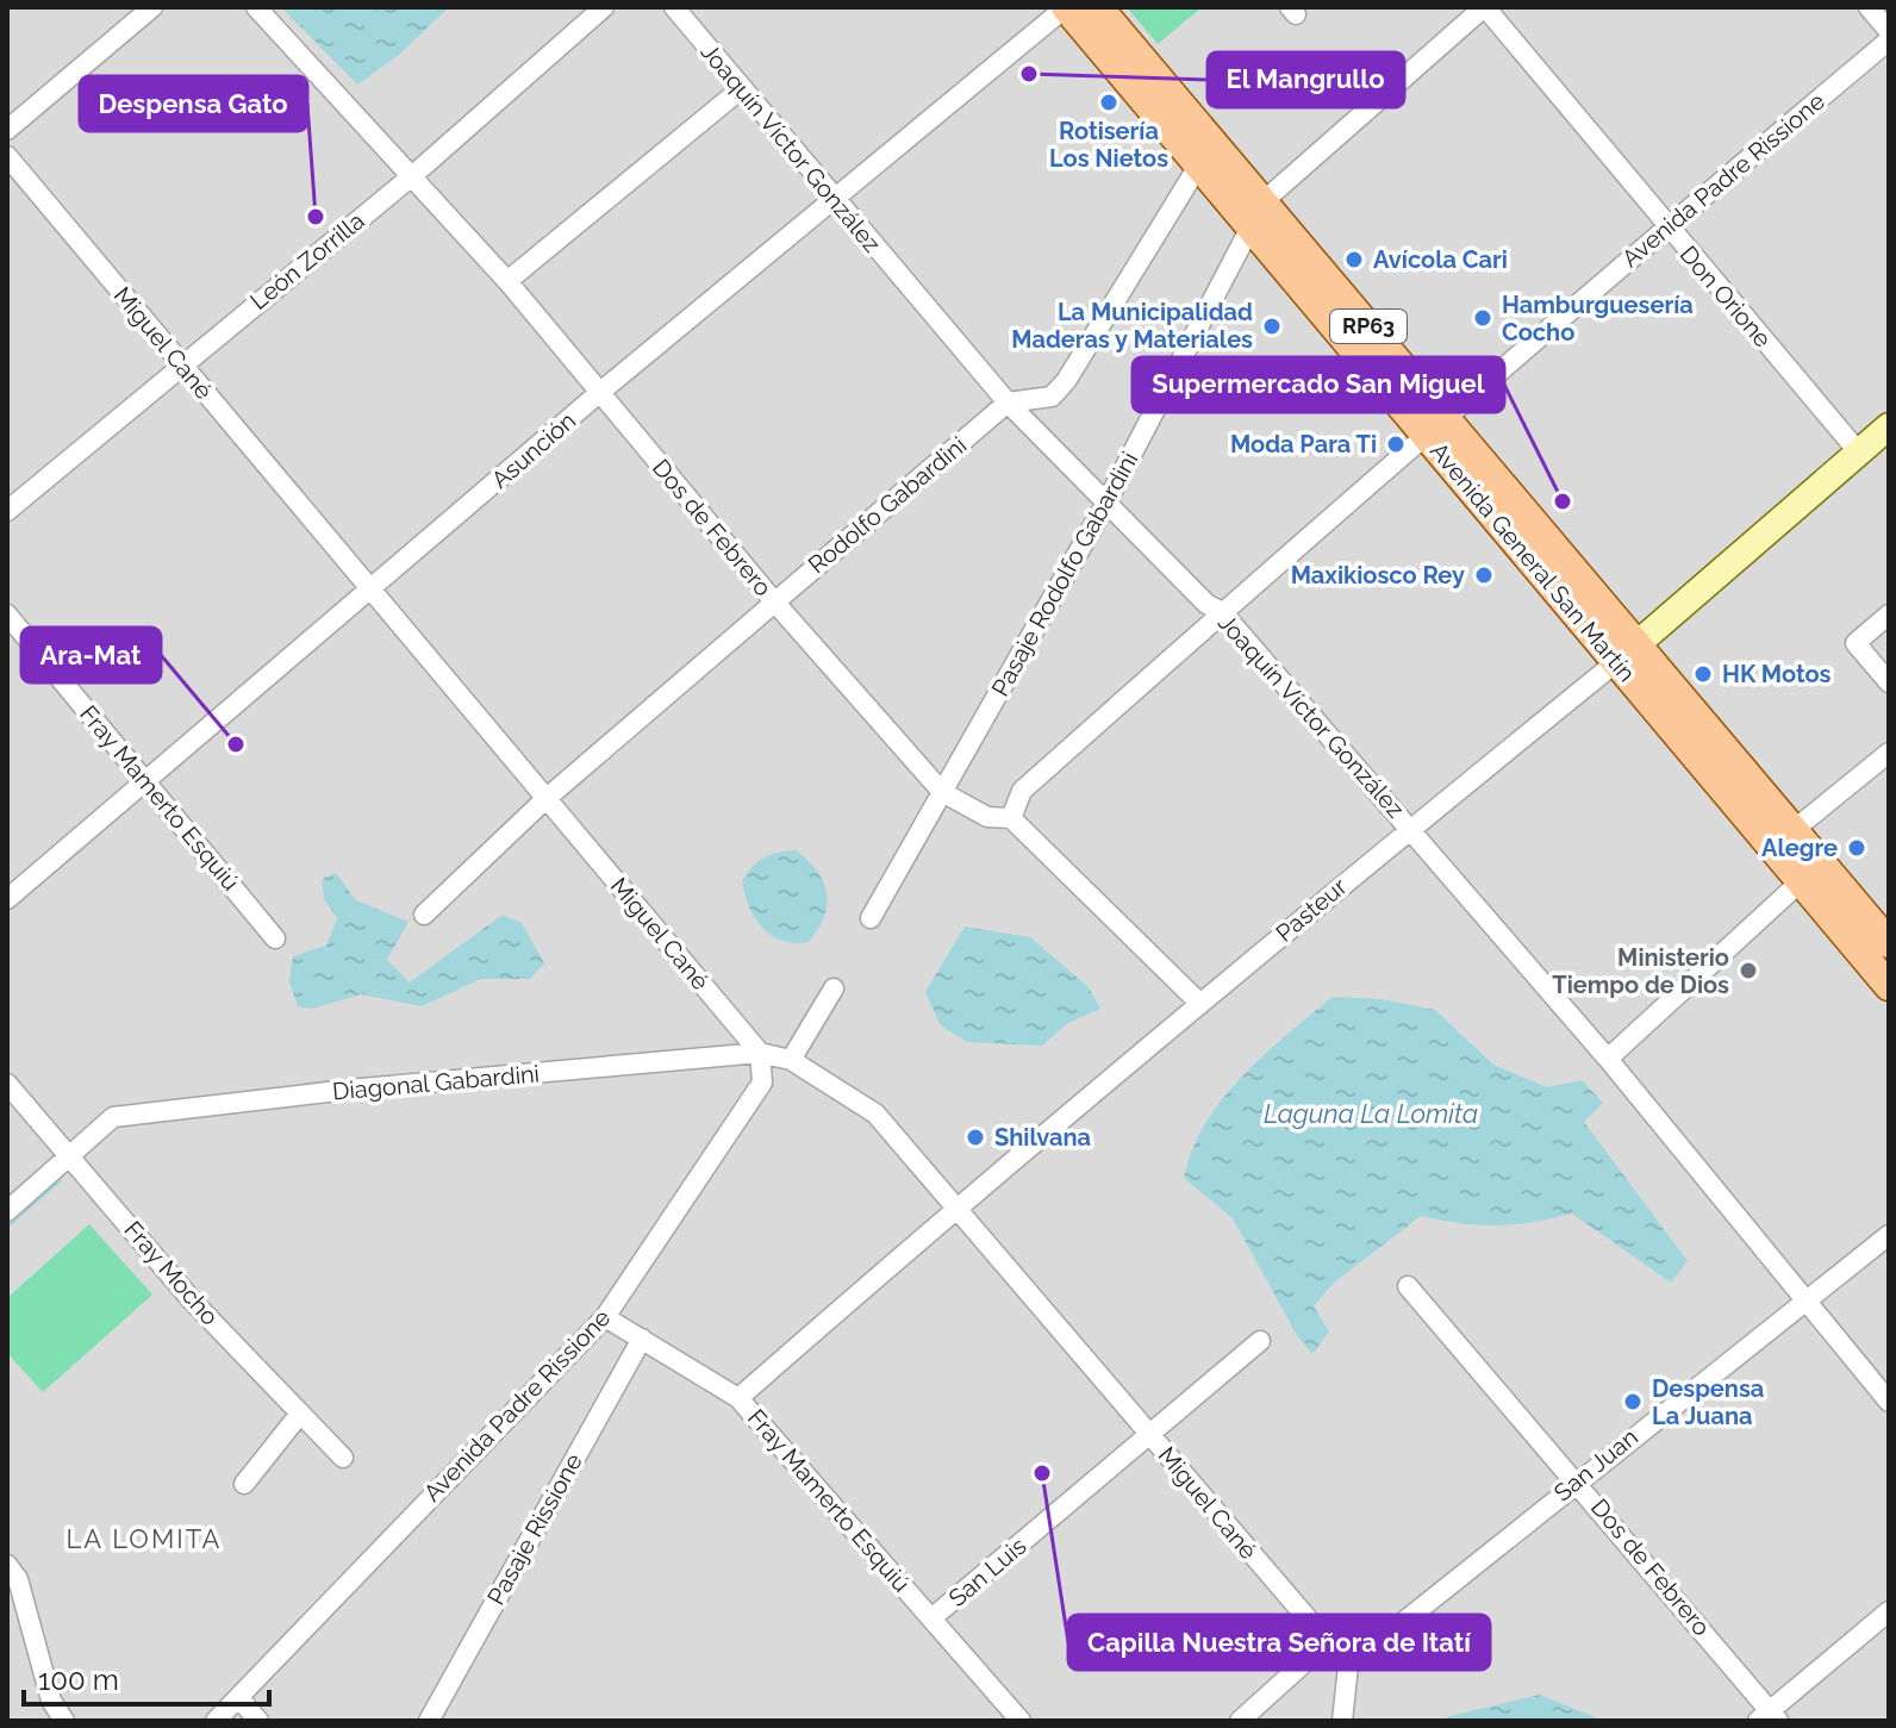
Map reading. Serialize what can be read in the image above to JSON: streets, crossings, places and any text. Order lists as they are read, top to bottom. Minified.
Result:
{"streets":{"main road":["RP63","Avenida General San Martín"],"street":["Joaquín Víctor González","Avenida Padre Rissione","León Zorrilla","Don Orione","Miguel Cané","Asunción","Rodolfo Gabardini","Dos de Febrero","Pasaje Rodolfo Gabardini","Fray Mamerto Esquiú","Pasteur","Diagonal Gabardini","Fray Mocho","San Juan","Pasaje Rissione","San Luis"]},"crossings":[["Joaquín Víctor González","Avenida Padre Rissione"],["Joaquín Víctor González","Asunción"],["Joaquín Víctor González","Rodolfo Gabardini"],["Joaquín Víctor González","Pasaje Rodolfo Gabardini"],["Joaquín Víctor González","Pasteur"],["Joaquín Víctor González","San Juan"],["Avenida Padre Rissione","Don Orione"],["Avenida Padre Rissione","Miguel Cané"],["Avenida Padre Rissione","Dos de Febrero"],["Avenida Padre Rissione","Avenida General San Martín"],["Avenida Padre Rissione","Fray Mamerto Esquiú"],["Avenida Padre Rissione","Diagonal Gabardini"],["León Zorrilla","Miguel Cané"],["León Zorrilla","Dos de Febrero"],["Don Orione","Pasteur"],["Miguel Cané","Asunción"],["Miguel Cané","Rodolfo Gabardini"],["Miguel Cané","Pasteur"],["Miguel Cané","Diagonal Gabardini"],["Miguel Cané","San Juan"],["Miguel Cané","San Luis"],["Asunción","Dos de Febrero"],["Asunción","Avenida General San Martín"],["Asunción","Fray Mamerto Esquiú"],["Rodolfo Gabardini","Dos de Febrero"],["Dos de Febrero","Pasaje Rodolfo Gabardini"],["Dos de Febrero","Pasteur"],["Dos de Febrero","San Juan"],["Avenida General San Martín","Pasaje Rodolfo Gabardini"],["Avenida General San Martín","Pasteur"],["Fray Mamerto Esquiú","Pasteur"],["Fray Mamerto Esquiú","Pasaje Rissione"],["Fray Mamerto Esquiú","San Luis"],["Diagonal Gabardini","Fray Mocho"]],"districts":["LA LOMITA"],"water":["Laguna La Lomita"],"places":["El Mangrullo","Rotisería Los Nietos","Despensa Gato","Avícola Cari","Hamburguesería Cocho","La Municipalidad Maderas y Materiales","Moda Para Ti","Supermercado San Miguel","Maxikiosco Rey","HK Motos","Ara-Mat","Alegre","Ministerio Tiempo de Dios","Shilvana","Despensa La Juana","Capilla Nuestra Señora de Itatí"],"scale_bar":"100 m"}
